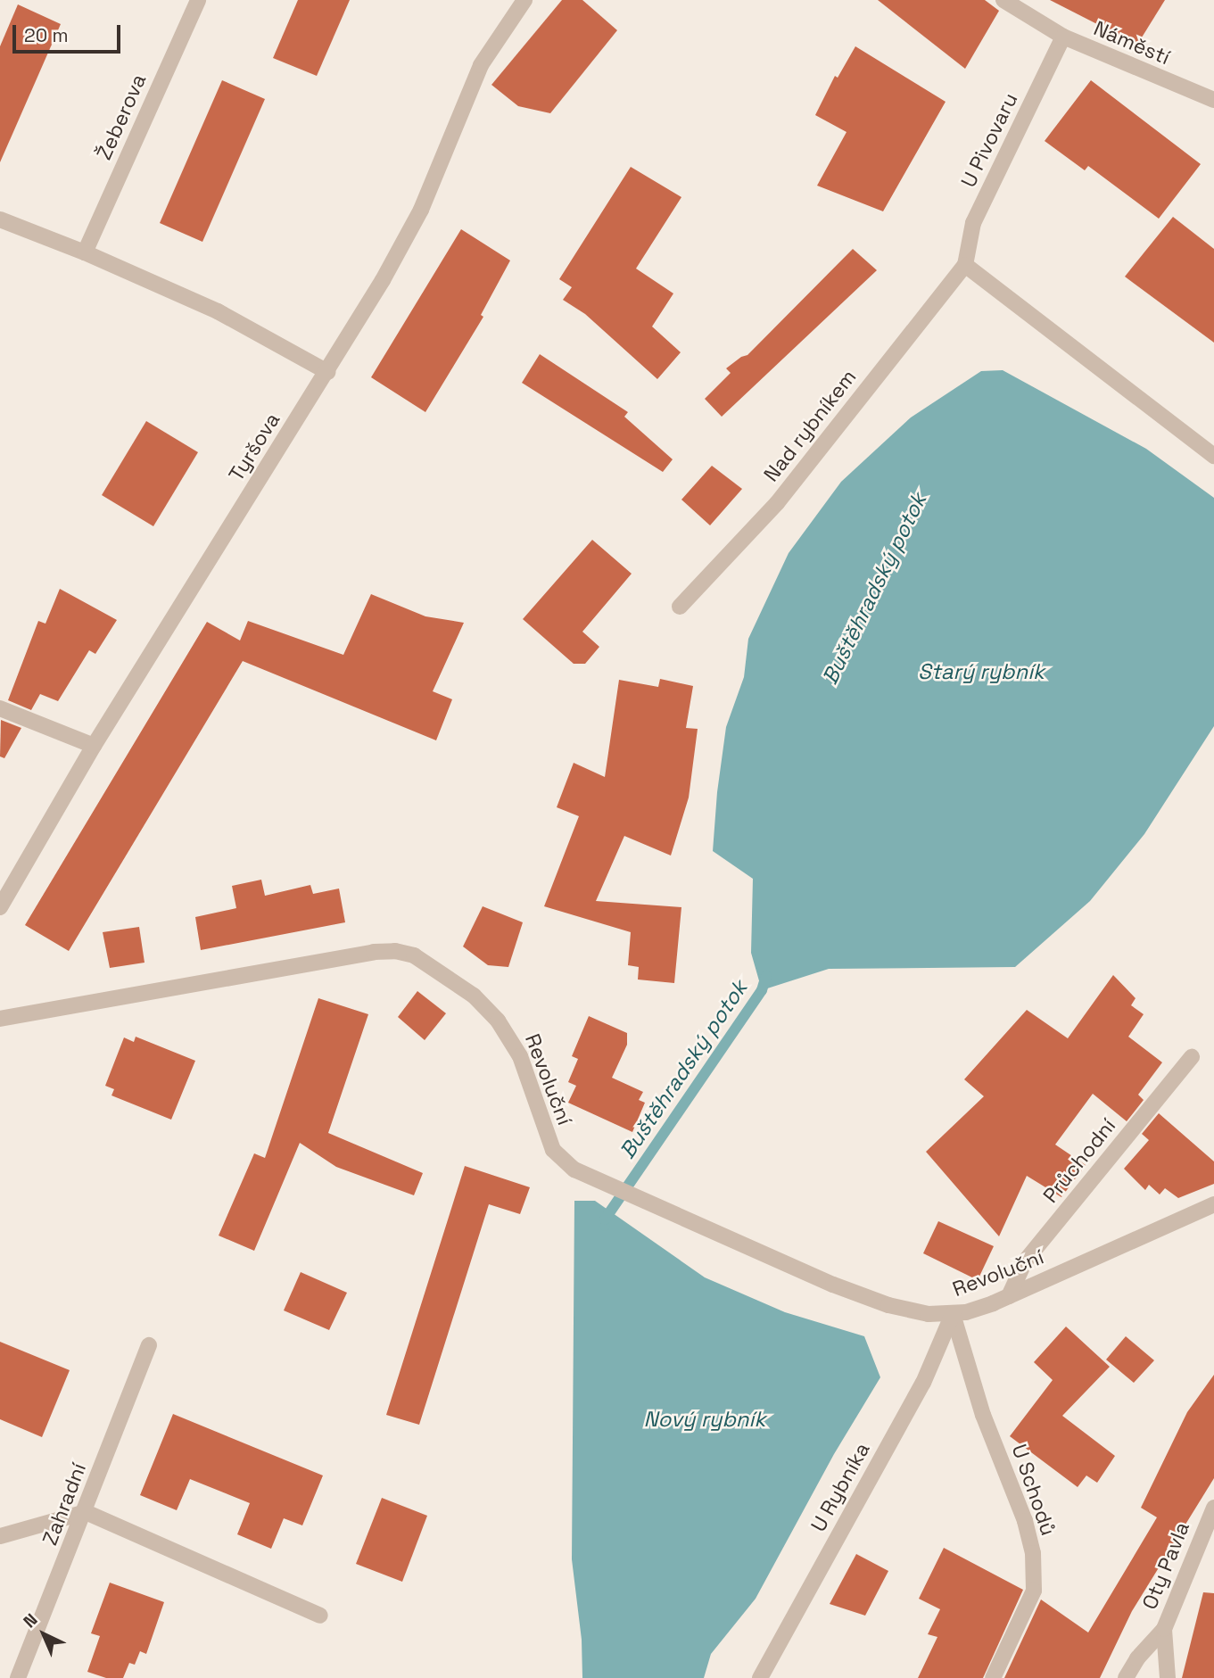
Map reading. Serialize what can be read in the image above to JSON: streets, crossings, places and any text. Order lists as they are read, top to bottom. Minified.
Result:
{"streets":{"street":["Náměstí","Žeberova","U Pivovaru","Nad rybníkem","Tyršova","Revoluční","Průchodní","U Rybníka","U Schodů","Zahradní","Oty Pavla"]},"crossings":[["Náměstí","U Pivovaru"],["U Pivovaru","Nad rybníkem"],["Revoluční","Průchodní"],["Revoluční","U Rybníka"],["Revoluční","U Schodů"],["U Rybníka","U Schodů"]],"water":["Buštěhradský potok","Starý rybník","Nový rybník"],"scale_bar":"20 m","north":"top left"}
